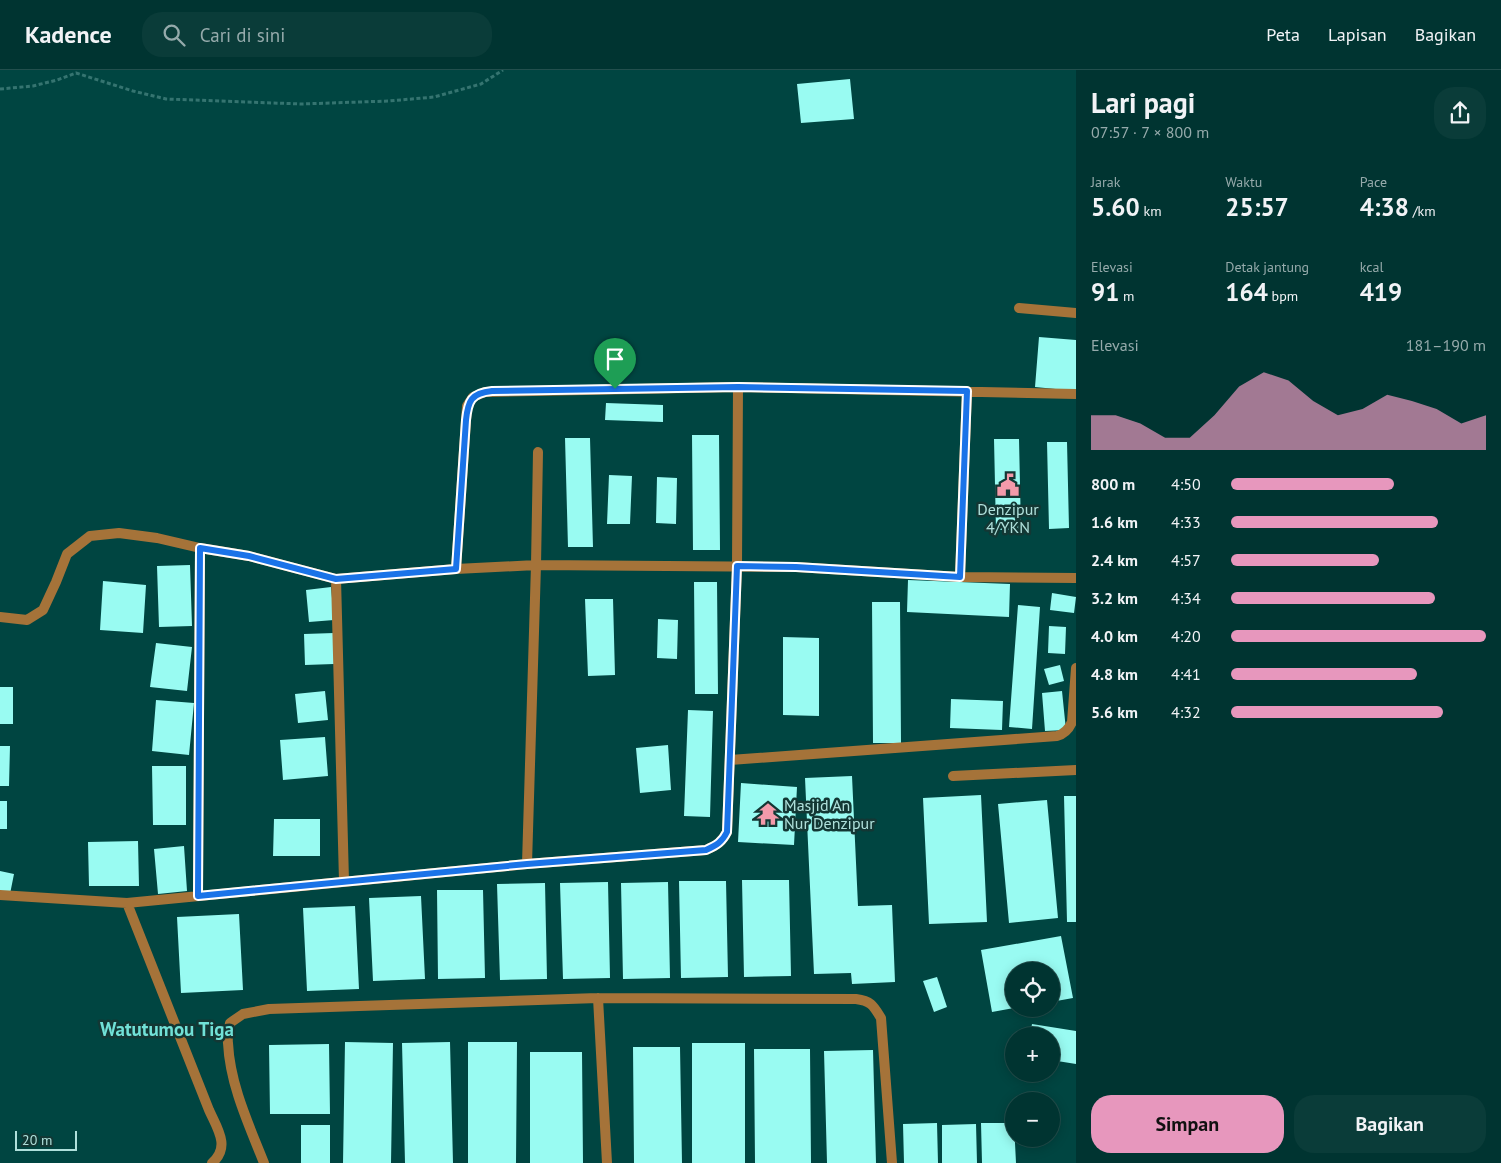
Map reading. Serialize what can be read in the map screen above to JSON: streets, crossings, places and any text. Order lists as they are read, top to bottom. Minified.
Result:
{"districts":["Watutumou Tiga"],"places":{"public building":["Denzipur 4/YKN"],"temple":["Masjid An Nur Denzipur"]},"scale_bar":"20 m","page":{"header":"Kadence","search":"Cari di sini","nav":["Peta","Lapisan","Bagikan"],"heading":["Lari pagi","07:57 · 7 × 800 m"],"stats":[["Jarak","5.60 km"],["Waktu","25:57"],["Pace","4:38 /km"],["Elevasi","91 m"],["Detak jantung","164 bpm"],["kcal","419"]],"chart":["Elevasi","181–190 m"],"list":[{"name":"800 m","note":"4:50"},{"name":"1.6 km","note":"4:33"},{"name":"2.4 km","note":"4:57"},{"name":"3.2 km","note":"4:34"},{"name":"4.0 km","note":"4:20"},{"name":"4.8 km","note":"4:41"},{"name":"5.6 km","note":"4:32"}],"map_buttons":["+","−"],"buttons":["Simpan","Bagikan"],"scale":"20 m"}}
